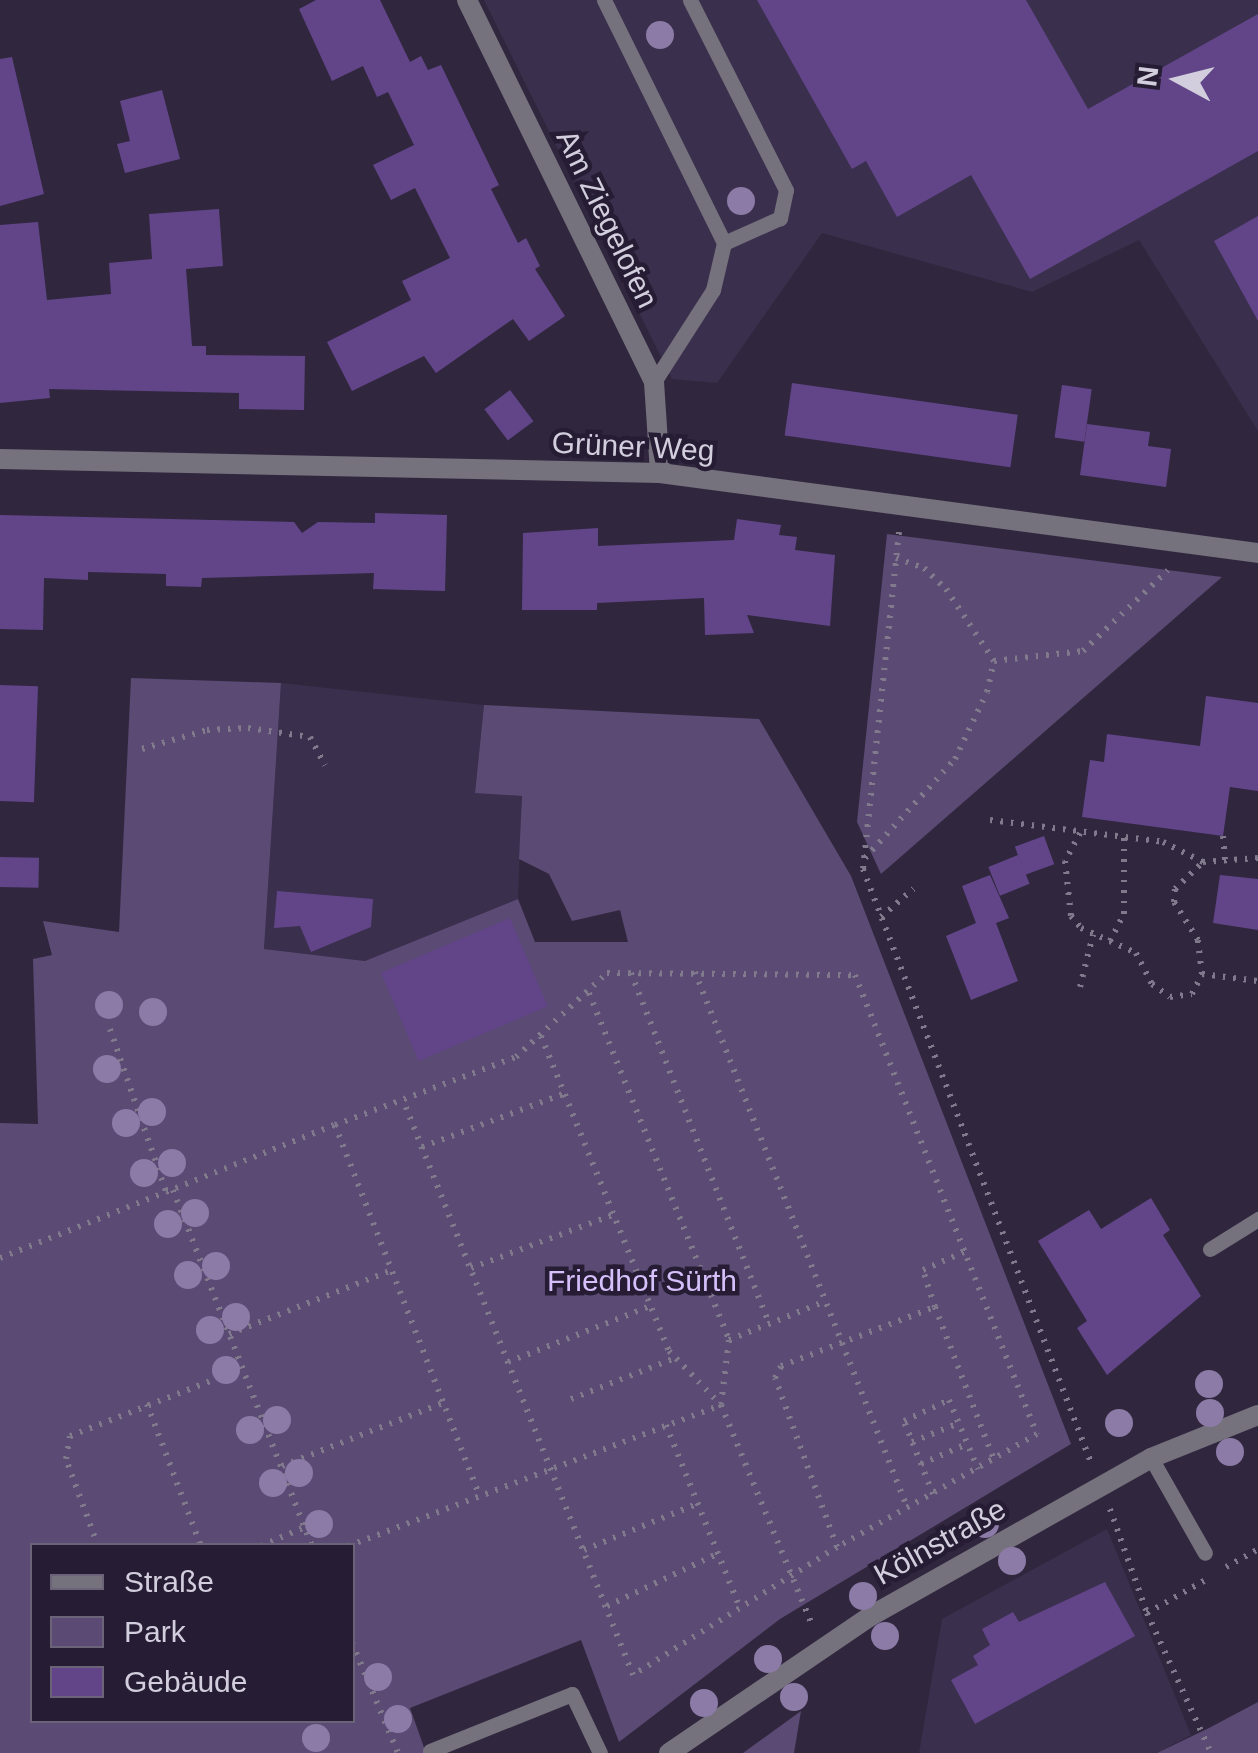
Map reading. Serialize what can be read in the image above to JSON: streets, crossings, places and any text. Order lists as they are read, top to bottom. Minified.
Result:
{"streets":{"street":["Am Ziegelofen","Grüner Weg","Kölnstraße"]},"crossings":[["Am Ziegelofen","Grüner Weg"]],"parks":["Friedhof Sürth"],"legend":["Straße","Park","Gebäude"],"north":"left"}
